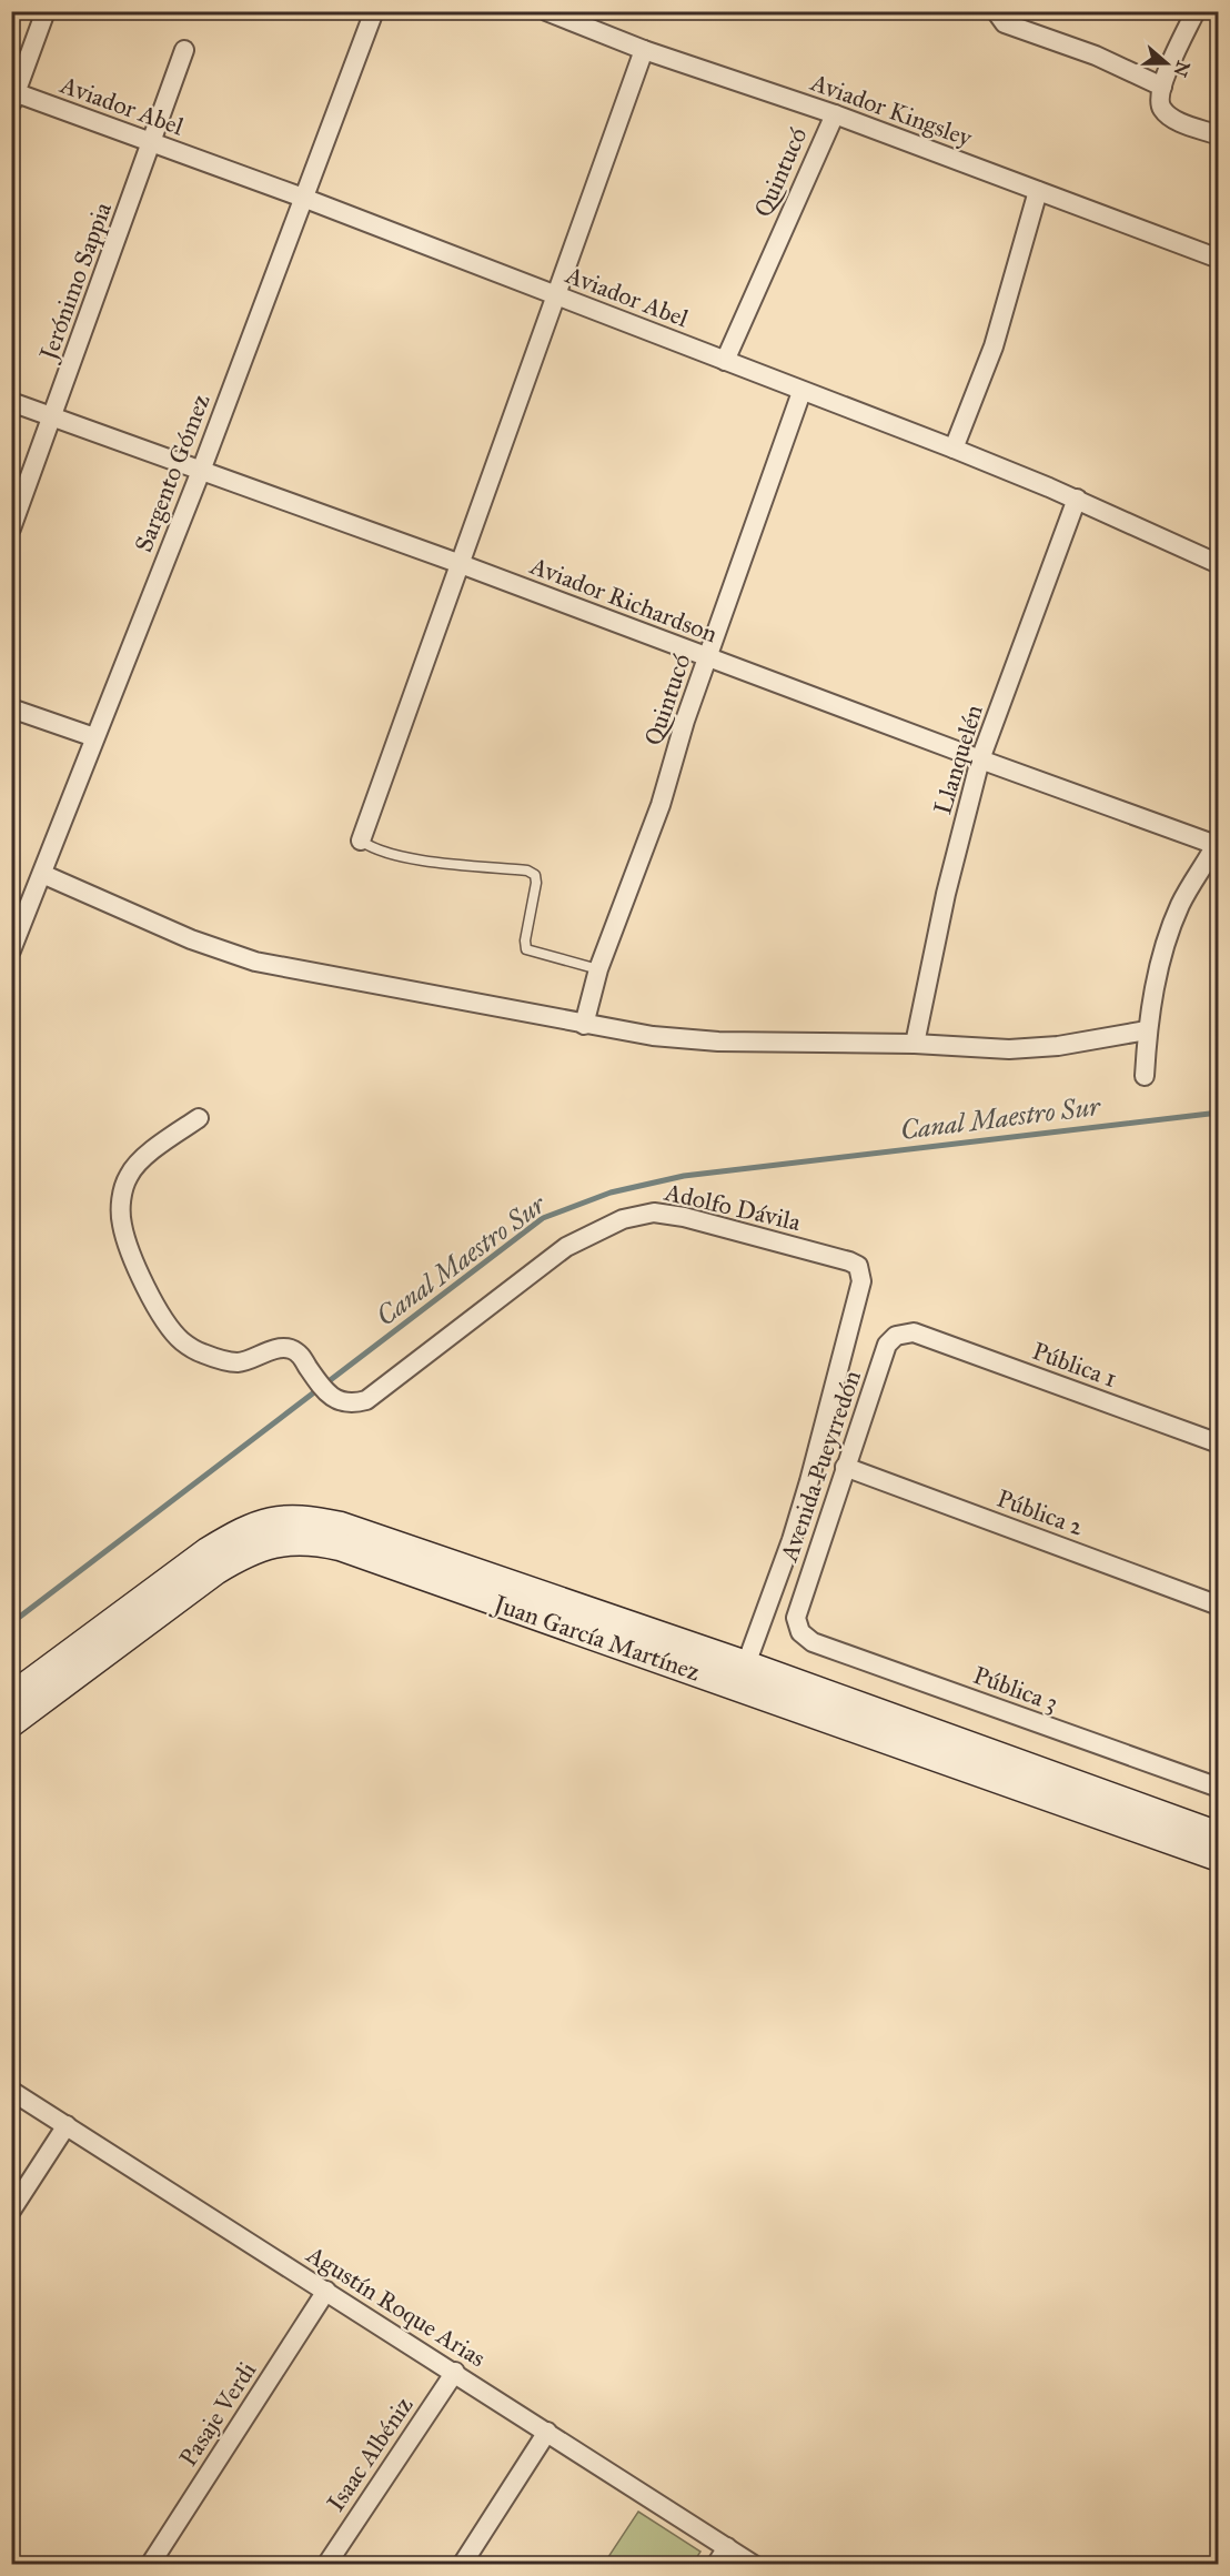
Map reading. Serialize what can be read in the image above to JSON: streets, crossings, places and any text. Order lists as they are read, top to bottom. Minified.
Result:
{"streets":{"main road":["Juan García Martínez"],"street":["Aviador Abel","Aviador Kingsley","Quintucó","Jerónimo Sappia","Sargento Gómez","Aviador Richardson","Llanquelén","Adolfo Dávila","Pública 1","Avenida Pueyrredón","Pública 2","Pública 3","Agustín Roque Arias","Pasaje Verdi","Isaac Albéniz"]},"crossings":[["Aviador Abel","Quintucó"],["Aviador Abel","Jerónimo Sappia"],["Aviador Abel","Sargento Gómez"],["Aviador Abel","Llanquelén"],["Aviador Kingsley","Quintucó"],["Quintucó","Aviador Richardson"],["Jerónimo Sappia","Aviador Richardson"],["Sargento Gómez","Aviador Richardson"],["Aviador Richardson","Llanquelén"],["Adolfo Dávila","Juan García Martínez"],["Pública 1","Avenida Pueyrredón"],["Avenida Pueyrredón","Pública 2"],["Avenida Pueyrredón","Pública 3"],["Agustín Roque Arias","Pasaje Verdi"],["Agustín Roque Arias","Isaac Albéniz"]],"water":["Canal Maestro Sur"],"north":"right"}
